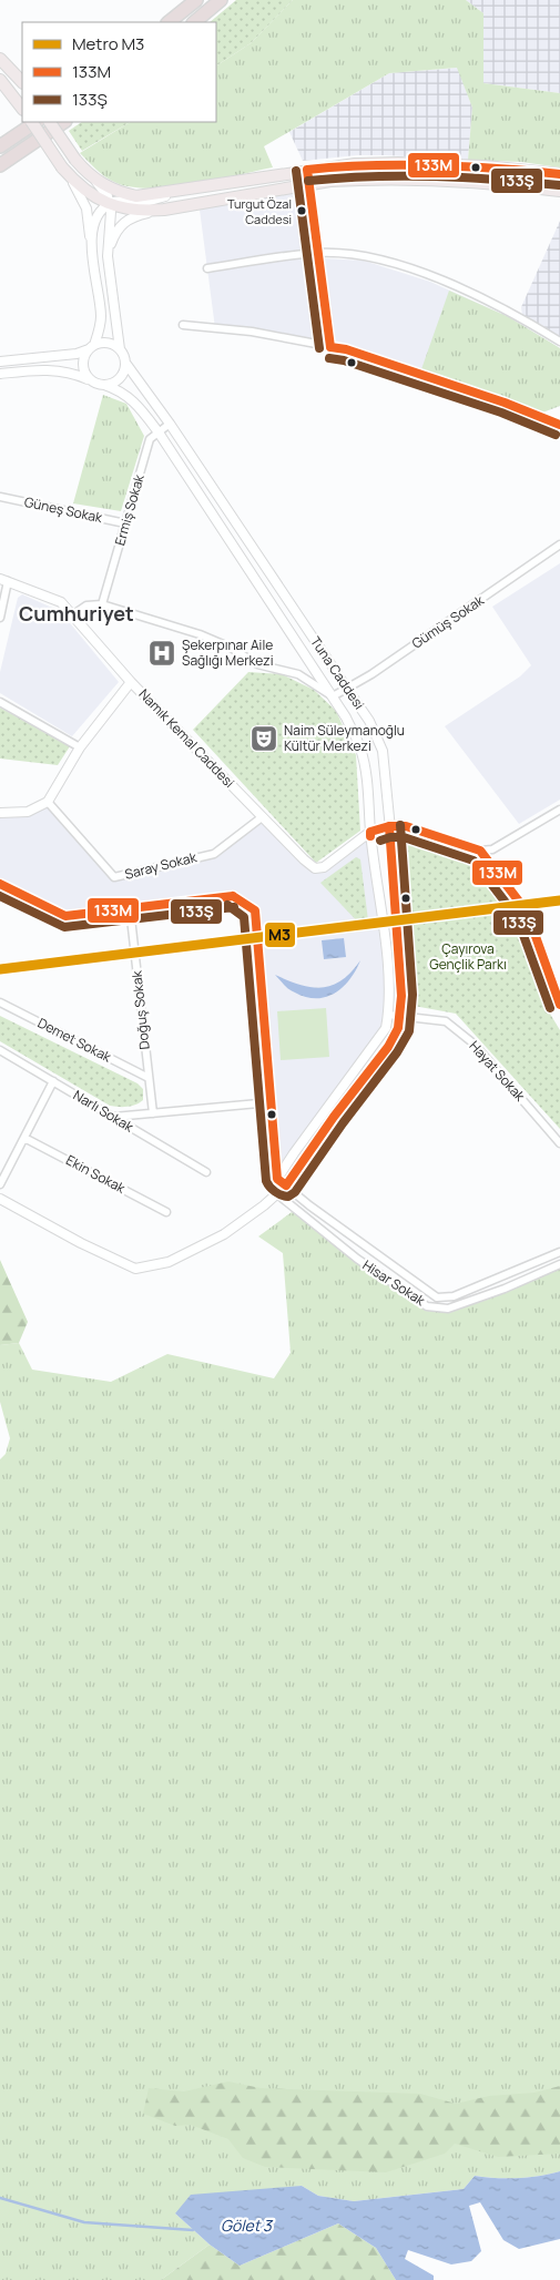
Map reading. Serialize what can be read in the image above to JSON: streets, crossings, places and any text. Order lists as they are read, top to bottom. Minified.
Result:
{"streets":{"street":["Güneş Sokak","Ermiş Sokak","Gümüş Sokak","Tuna Caddesi","Namık Kemal Caddesi","Saray Sokak","Doğuş Sokak","Demet Sokak","Hayat Sokak","Narlı Sokak","Ekin Sokak","Hisar Sokak"]},"crossings":[["Güneş Sokak","Ermiş Sokak"],["Ermiş Sokak","Tuna Caddesi"],["Gümüş Sokak","Tuna Caddesi"],["Tuna Caddesi","Namık Kemal Caddesi"],["Tuna Caddesi","Hayat Sokak"],["Tuna Caddesi","Hisar Sokak"],["Namık Kemal Caddesi","Saray Sokak"],["Doğuş Sokak","Demet Sokak"]],"districts":["Cumhuriyet"],"water":["Gölet 3"],"parks":["Çayırova Gençlik Parkı"],"places":{"other":["Turgut Özal Caddesi"],"hospital":["Şekerpınar Aile Sağlığı Merkezi"],"theatre":["Naim Süleymanoğlu Kültür Merkezi"]},"lines":["transit line 133M","transit line 133Ş","metro line M3"],"legend":["Metro M3","133M","133Ş"]}
